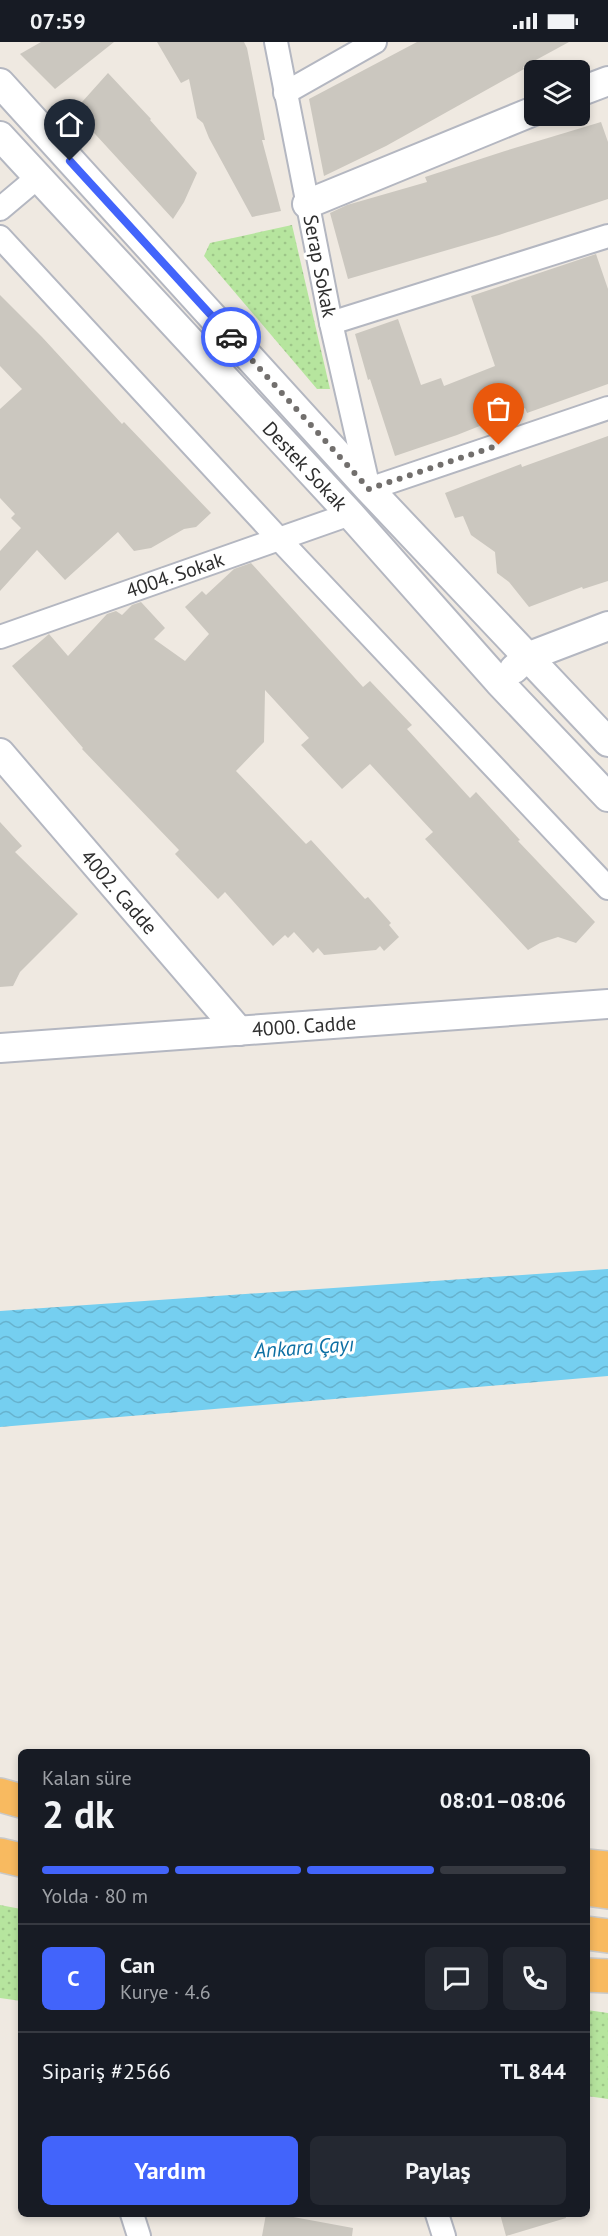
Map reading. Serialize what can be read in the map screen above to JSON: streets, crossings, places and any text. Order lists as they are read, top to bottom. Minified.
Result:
{"streets":{"street":["Serap Sokak","Destek Sokak","4004. Sokak","4002. Cadde","4000. Cadde"]},"crossings":[["Serap Sokak","Destek Sokak"],["Destek Sokak","4004. Sokak"],["4002. Cadde","4000. Cadde"]],"water":["Ankara Çayı"],"page":{"status":"07:59","heading":["2 dk","Kalan süre","08:01–08:06"],"panel":["Can","Kurye · 4.6","Sipariş #2566","TL 844"],"bar":"Yolda · 80 m","round":"C","buttons":["Yardım","Paylaş"]}}
